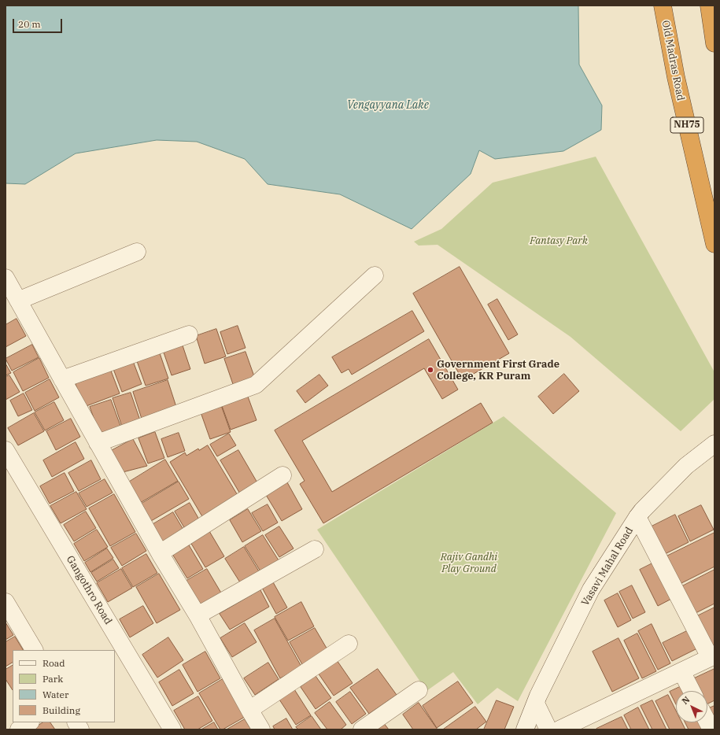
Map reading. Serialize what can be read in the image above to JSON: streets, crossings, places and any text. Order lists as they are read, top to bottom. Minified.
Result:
{"streets":{"highway":["Old Madras Road","NH75"],"street":["Vasavi Mahal Road","Gangothro Road"]},"water":["Vengayyana Lake"],"parks":["Fantasy Park","Rajiv Gandhi Play Ground"],"places":["Government First Grade College, KR Puram"],"legend":["Road","Park","Water","Building"],"scale_bar":"20 m","north":"top left"}
